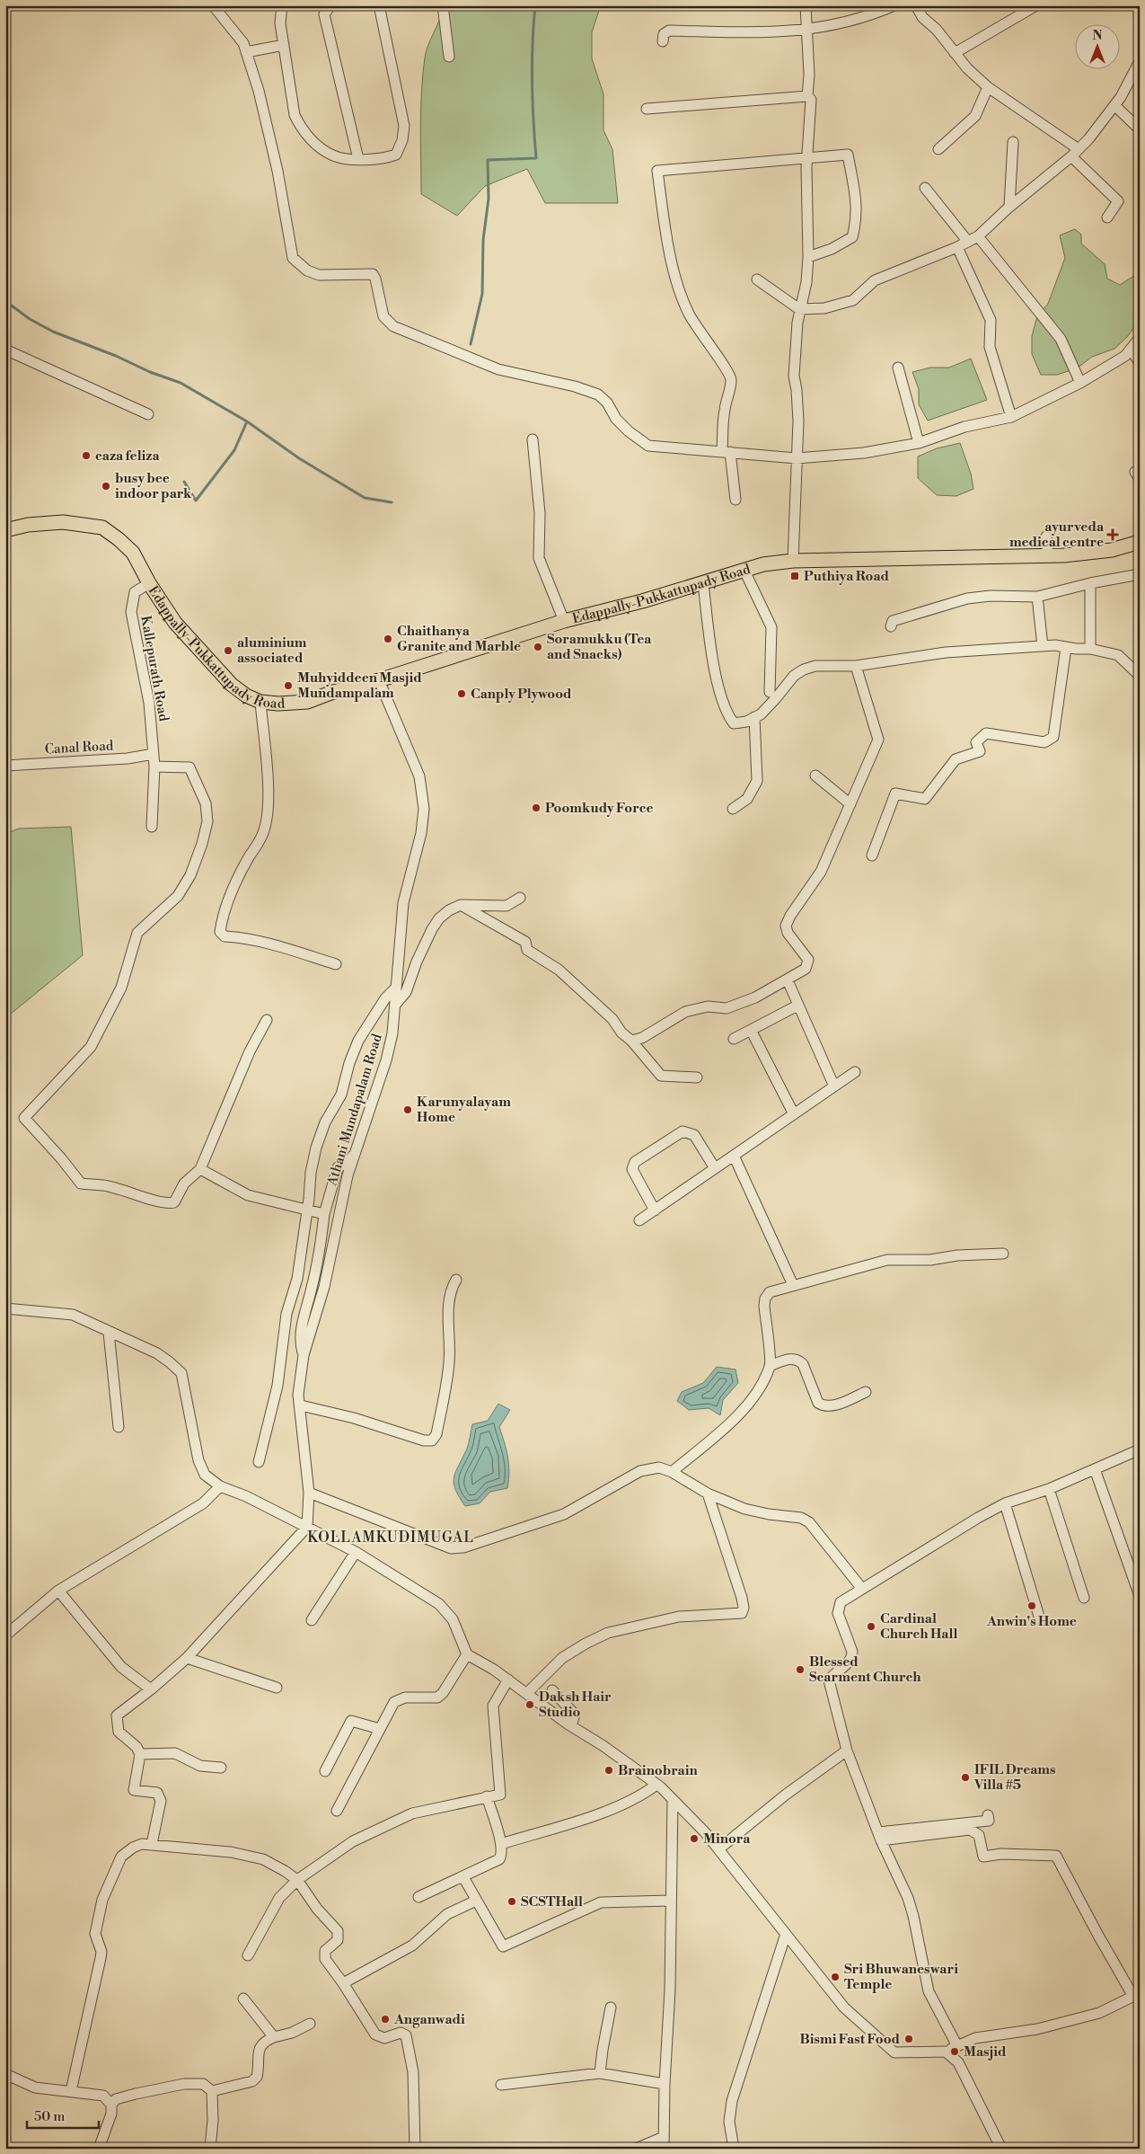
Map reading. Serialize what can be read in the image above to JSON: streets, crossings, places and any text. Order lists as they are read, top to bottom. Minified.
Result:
{"streets":{"main road":["Edappally-Pukkattupady Road"],"street":["Kallepurath Road","Canal Road","Athani Mundapalam Road"]},"crossings":[["Edappally-Pukkattupady Road","Kallepurath Road"],["Edappally-Pukkattupady Road","Athani Mundapalam Road"],["Kallepurath Road","Canal Road"]],"districts":["KOLLAMKUDIMUGAL"],"places":{"other":["caza feliza","busy bee indoor park","Chaithanya Granite and Marble","Soramukku (Tea and Snacks)","aluminium associated","Muhyiddeen Masjid Mundampalam","Canply Plywood","Poomkudy Force","Karunyalayam Home","Anwin's Home","Cardinal Church Hall","Blessed Scarment Church","Daksh Hair Studio","Brainobrain","IFIL Dreams Villa #5","Minora","SCSTHall","Sri Bhuwaneswari Temple","Anganwadi","Bismi Fast Food","Masjid"],"health":["ayurveda medical centre"],"transit":["Puthiya Road"]},"scale_bar":"50 m","north":"top"}
